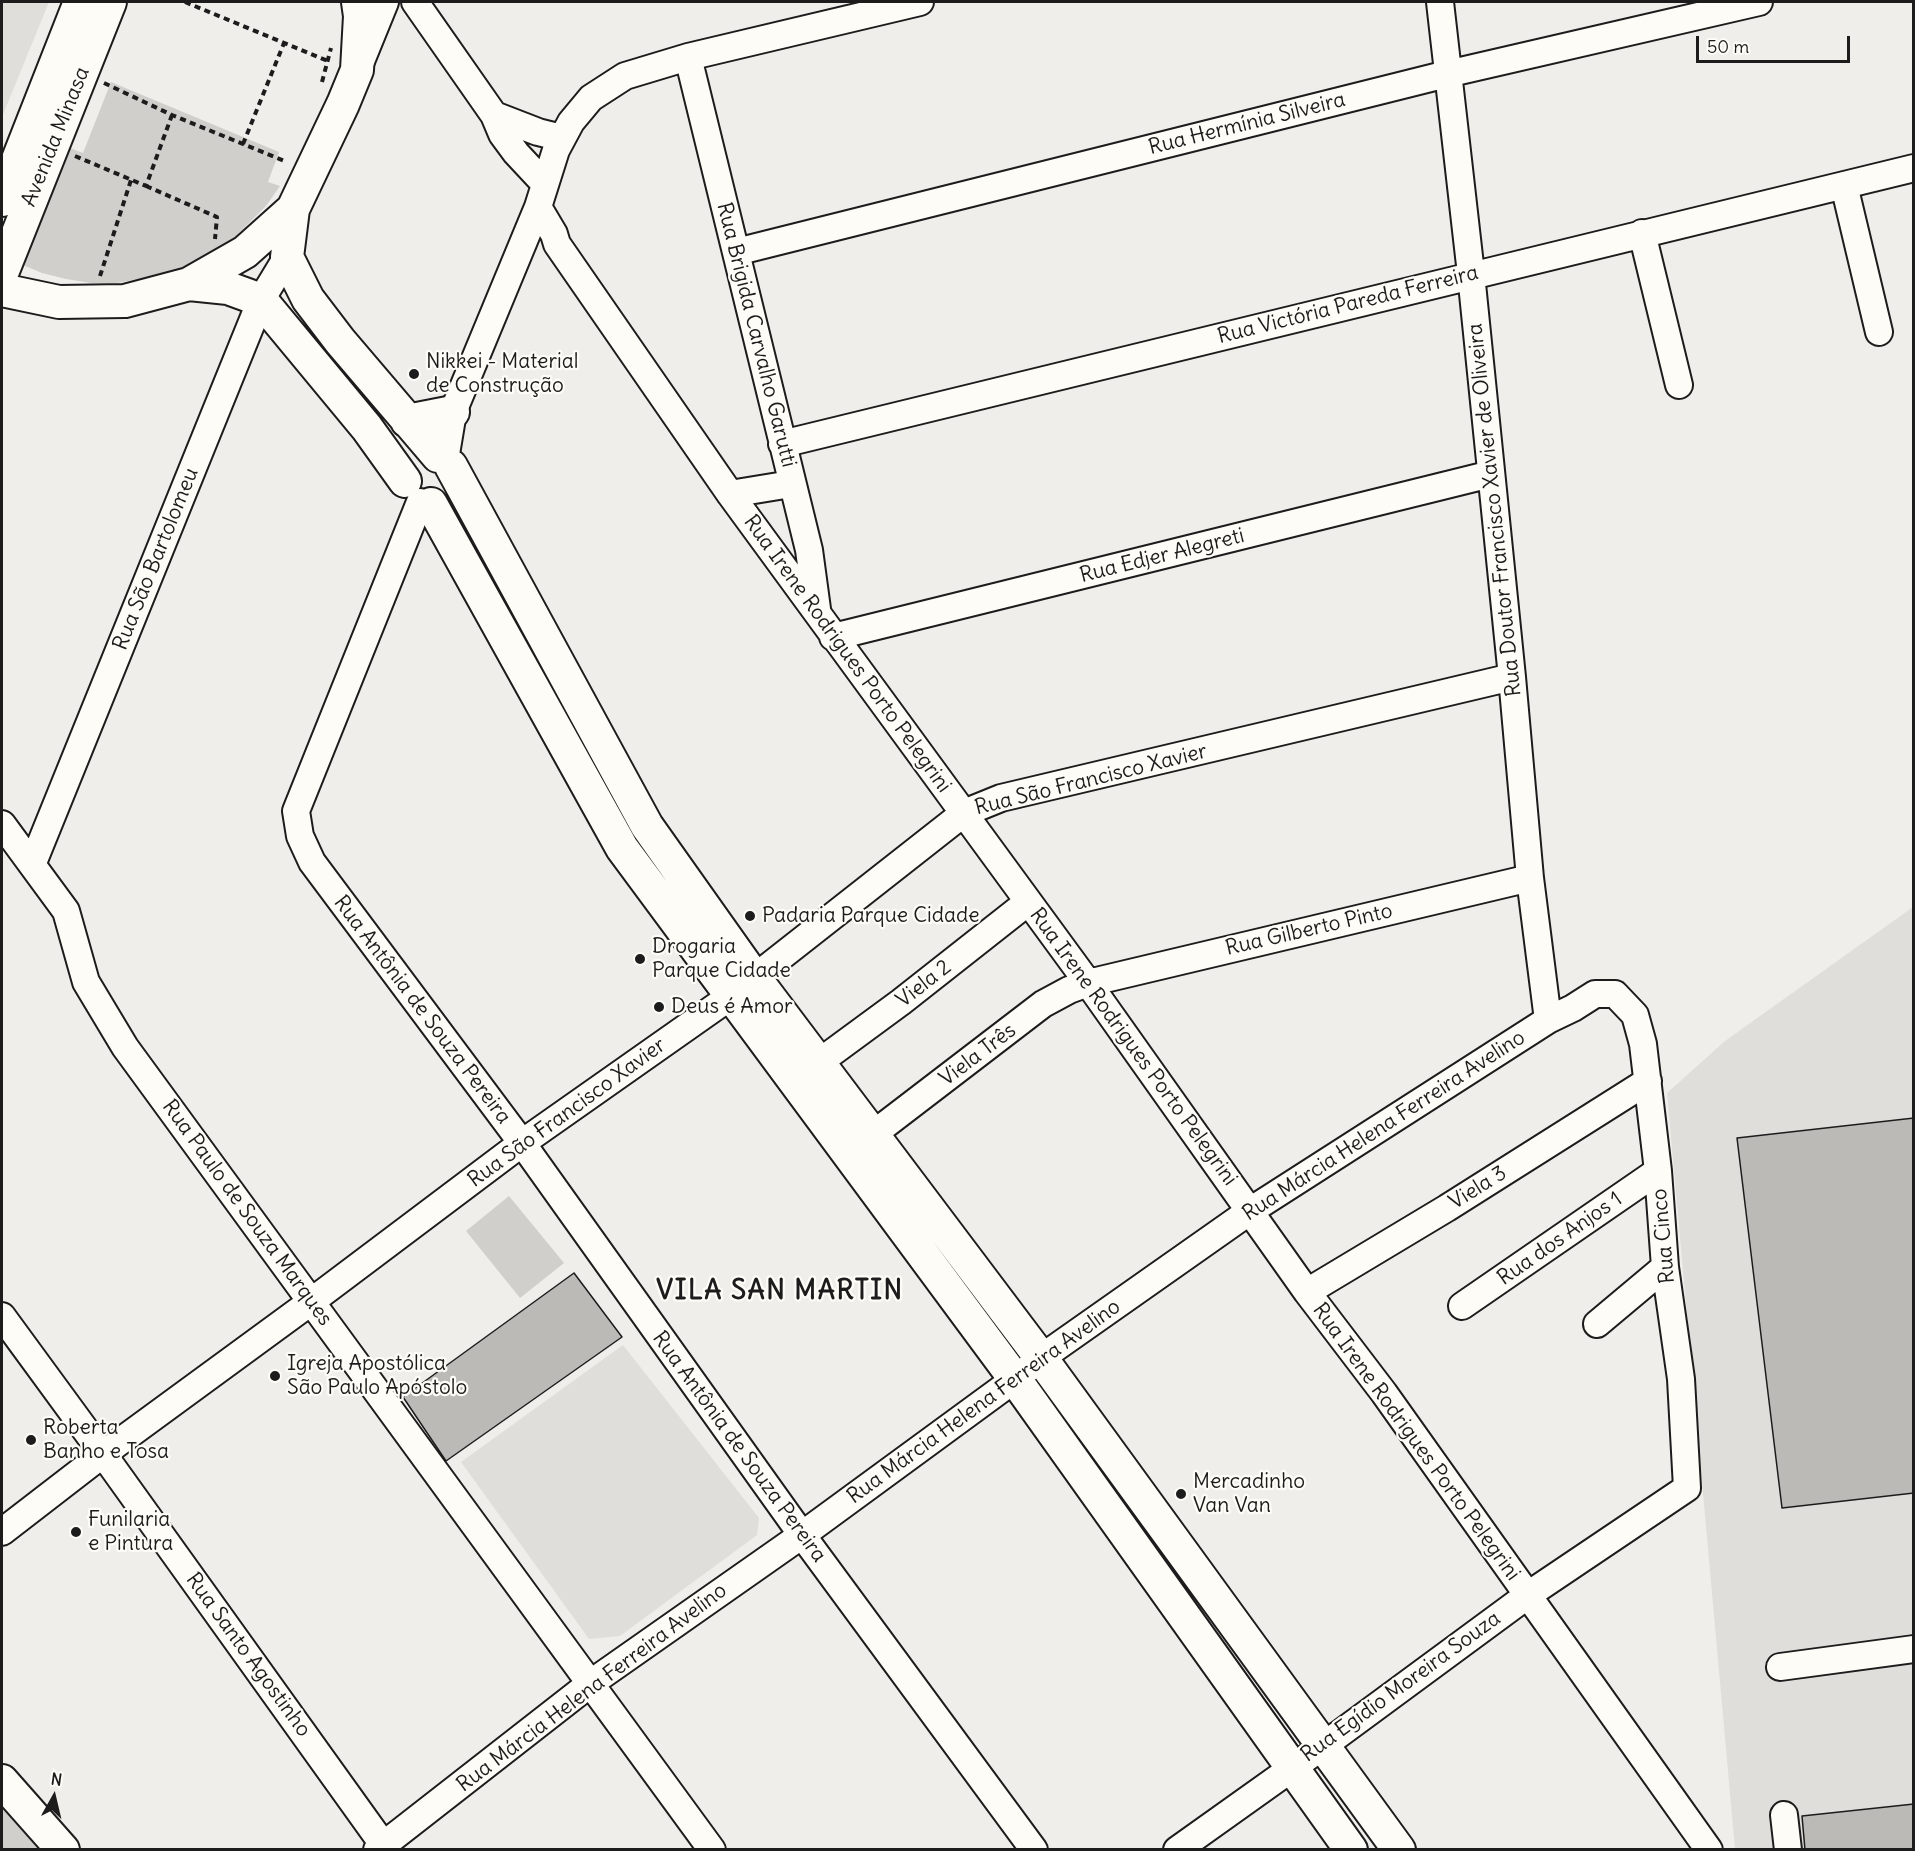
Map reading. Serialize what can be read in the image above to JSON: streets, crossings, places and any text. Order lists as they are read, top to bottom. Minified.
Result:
{"streets":{"main road":["Avenida Minasa"],"street":["Rua Hermínia Silveira","Rua Victória Pareda Ferreira","Rua Brigida Carvalho Garutti","Rua Doutor Francisco Xavier de Oliveira","Rua Edjer Alegreti","Rua São Bartolomeu","Rua Irene Rodrigues Porto Pelegrini","Rua São Francisco Xavier","Rua Gilberto Pinto","Viela 2","Rua Antônia de Souza Pereira","Viela Três","Rua Márcia Helena Ferreira Avelino","Viela 3","Rua Paulo de Souza Marques","Rua Cinco","Rua dos Anjos 1","Rua Santo Agostinho","Rua Egídio Moreira Souza"]},"crossings":[["Rua Hermínia Silveira","Rua Brigida Carvalho Garutti"],["Rua Hermínia Silveira","Rua Doutor Francisco Xavier de Oliveira"],["Rua Victória Pareda Ferreira","Rua Brigida Carvalho Garutti"],["Rua Victória Pareda Ferreira","Rua Doutor Francisco Xavier de Oliveira"],["Rua Brigida Carvalho Garutti","Rua Irene Rodrigues Porto Pelegrini"],["Rua Doutor Francisco Xavier de Oliveira","Rua Edjer Alegreti"],["Rua Doutor Francisco Xavier de Oliveira","Rua São Francisco Xavier"],["Rua Doutor Francisco Xavier de Oliveira","Rua Gilberto Pinto"],["Rua Doutor Francisco Xavier de Oliveira","Rua Márcia Helena Ferreira Avelino"],["Rua Edjer Alegreti","Rua Irene Rodrigues Porto Pelegrini"],["Rua São Bartolomeu","Rua Paulo de Souza Marques"],["Rua Irene Rodrigues Porto Pelegrini","Rua São Francisco Xavier"],["Rua Irene Rodrigues Porto Pelegrini","Rua Gilberto Pinto"],["Rua Irene Rodrigues Porto Pelegrini","Viela 2"],["Rua Irene Rodrigues Porto Pelegrini","Viela Três"],["Rua Irene Rodrigues Porto Pelegrini","Rua Márcia Helena Ferreira Avelino"],["Rua Irene Rodrigues Porto Pelegrini","Viela 3"],["Rua Irene Rodrigues Porto Pelegrini","Rua Egídio Moreira Souza"],["Rua São Francisco Xavier","Rua Antônia de Souza Pereira"],["Rua São Francisco Xavier","Rua Paulo de Souza Marques"],["Rua São Francisco Xavier","Rua Santo Agostinho"],["Rua Gilberto Pinto","Viela Três"],["Rua Antônia de Souza Pereira","Rua Márcia Helena Ferreira Avelino"],["Rua Márcia Helena Ferreira Avelino","Rua Paulo de Souza Marques"],["Rua Márcia Helena Ferreira Avelino","Rua Cinco"],["Rua Márcia Helena Ferreira Avelino","Rua Santo Agostinho"],["Viela 3","Rua Cinco"],["Rua Cinco","Rua dos Anjos 1"],["Rua Cinco","Rua Egídio Moreira Souza"]],"districts":["VILA SAN MARTIN"],"places":["Nikkei - Material de Construção","Padaria Parque Cidade","Drogaria Parque Cidade","Deus é Amor","Igreja Apostólica São Paulo Apóstolo","Roberta Banho e Tosa","Mercadinho Van Van","Funilaria e Pintura"],"scale_bar":"50 m","north":"top"}
